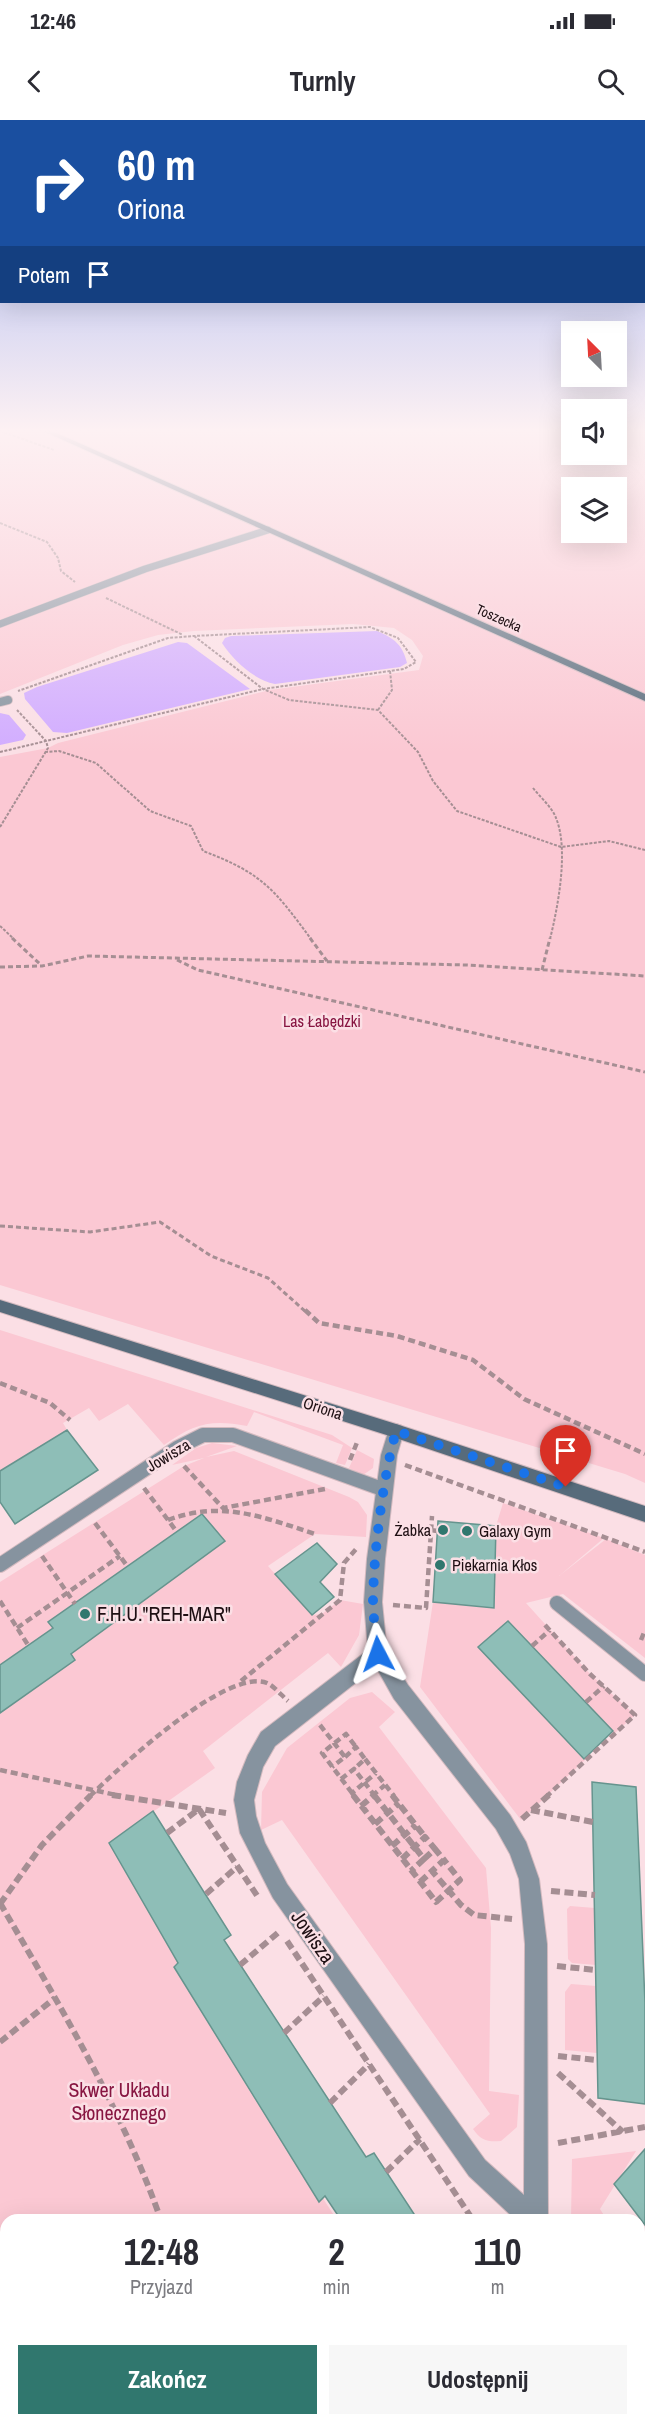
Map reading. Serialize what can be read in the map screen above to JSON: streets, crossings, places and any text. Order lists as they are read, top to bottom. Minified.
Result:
{"streets":{"main road":["Toszecka","Oriona"],"street":["Jowisza"]},"crossings":[["Oriona","Jowisza"]],"parks":["Las Łabędzki","Skwer Układu Słonecznego"],"places":["Żabka","Galaxy Gym","Piekarnia Kłos","F.H.U.\"REH-MAR\""],"north":"top left","page":{"status":"12:46","header":"Turnly","turn":["60 m","Oriona"],"then":"Potem","eta":["12:48","Przyjazd","2","min","110","m"],"buttons":["Zakończ","Udostępnij"]}}
